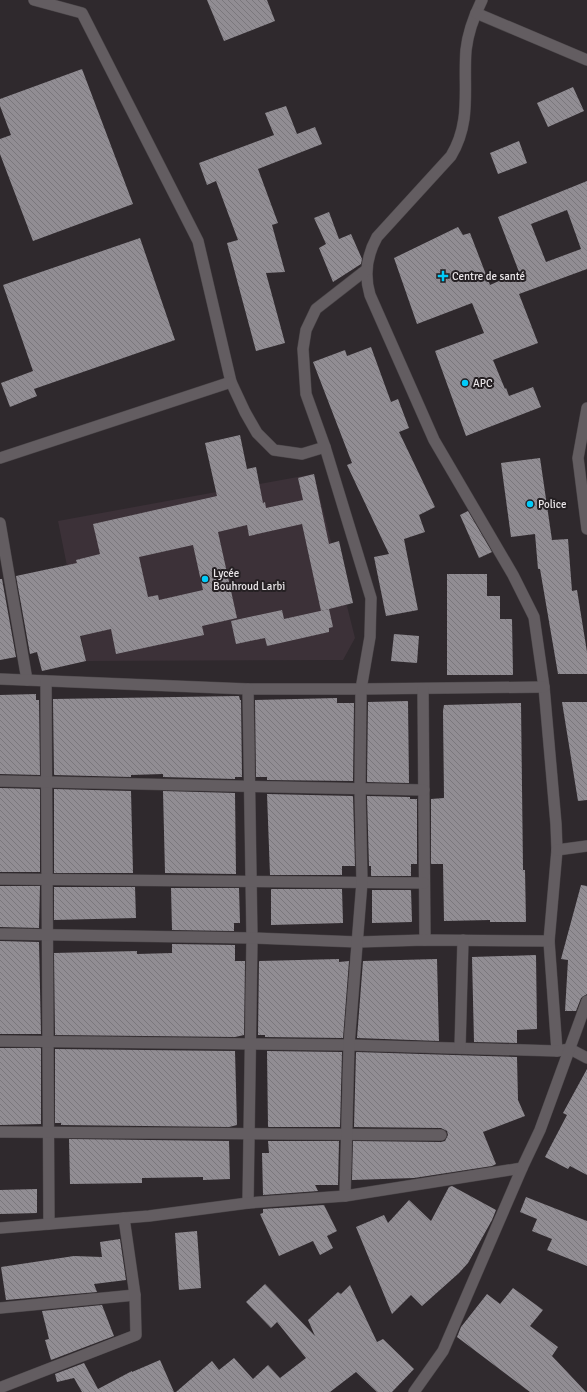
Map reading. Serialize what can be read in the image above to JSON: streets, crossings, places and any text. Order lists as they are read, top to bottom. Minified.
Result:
{"places":{"health":["Centre de santé"],"other":["APC","Police","Lycée Bouhroud Larbi"]}}
